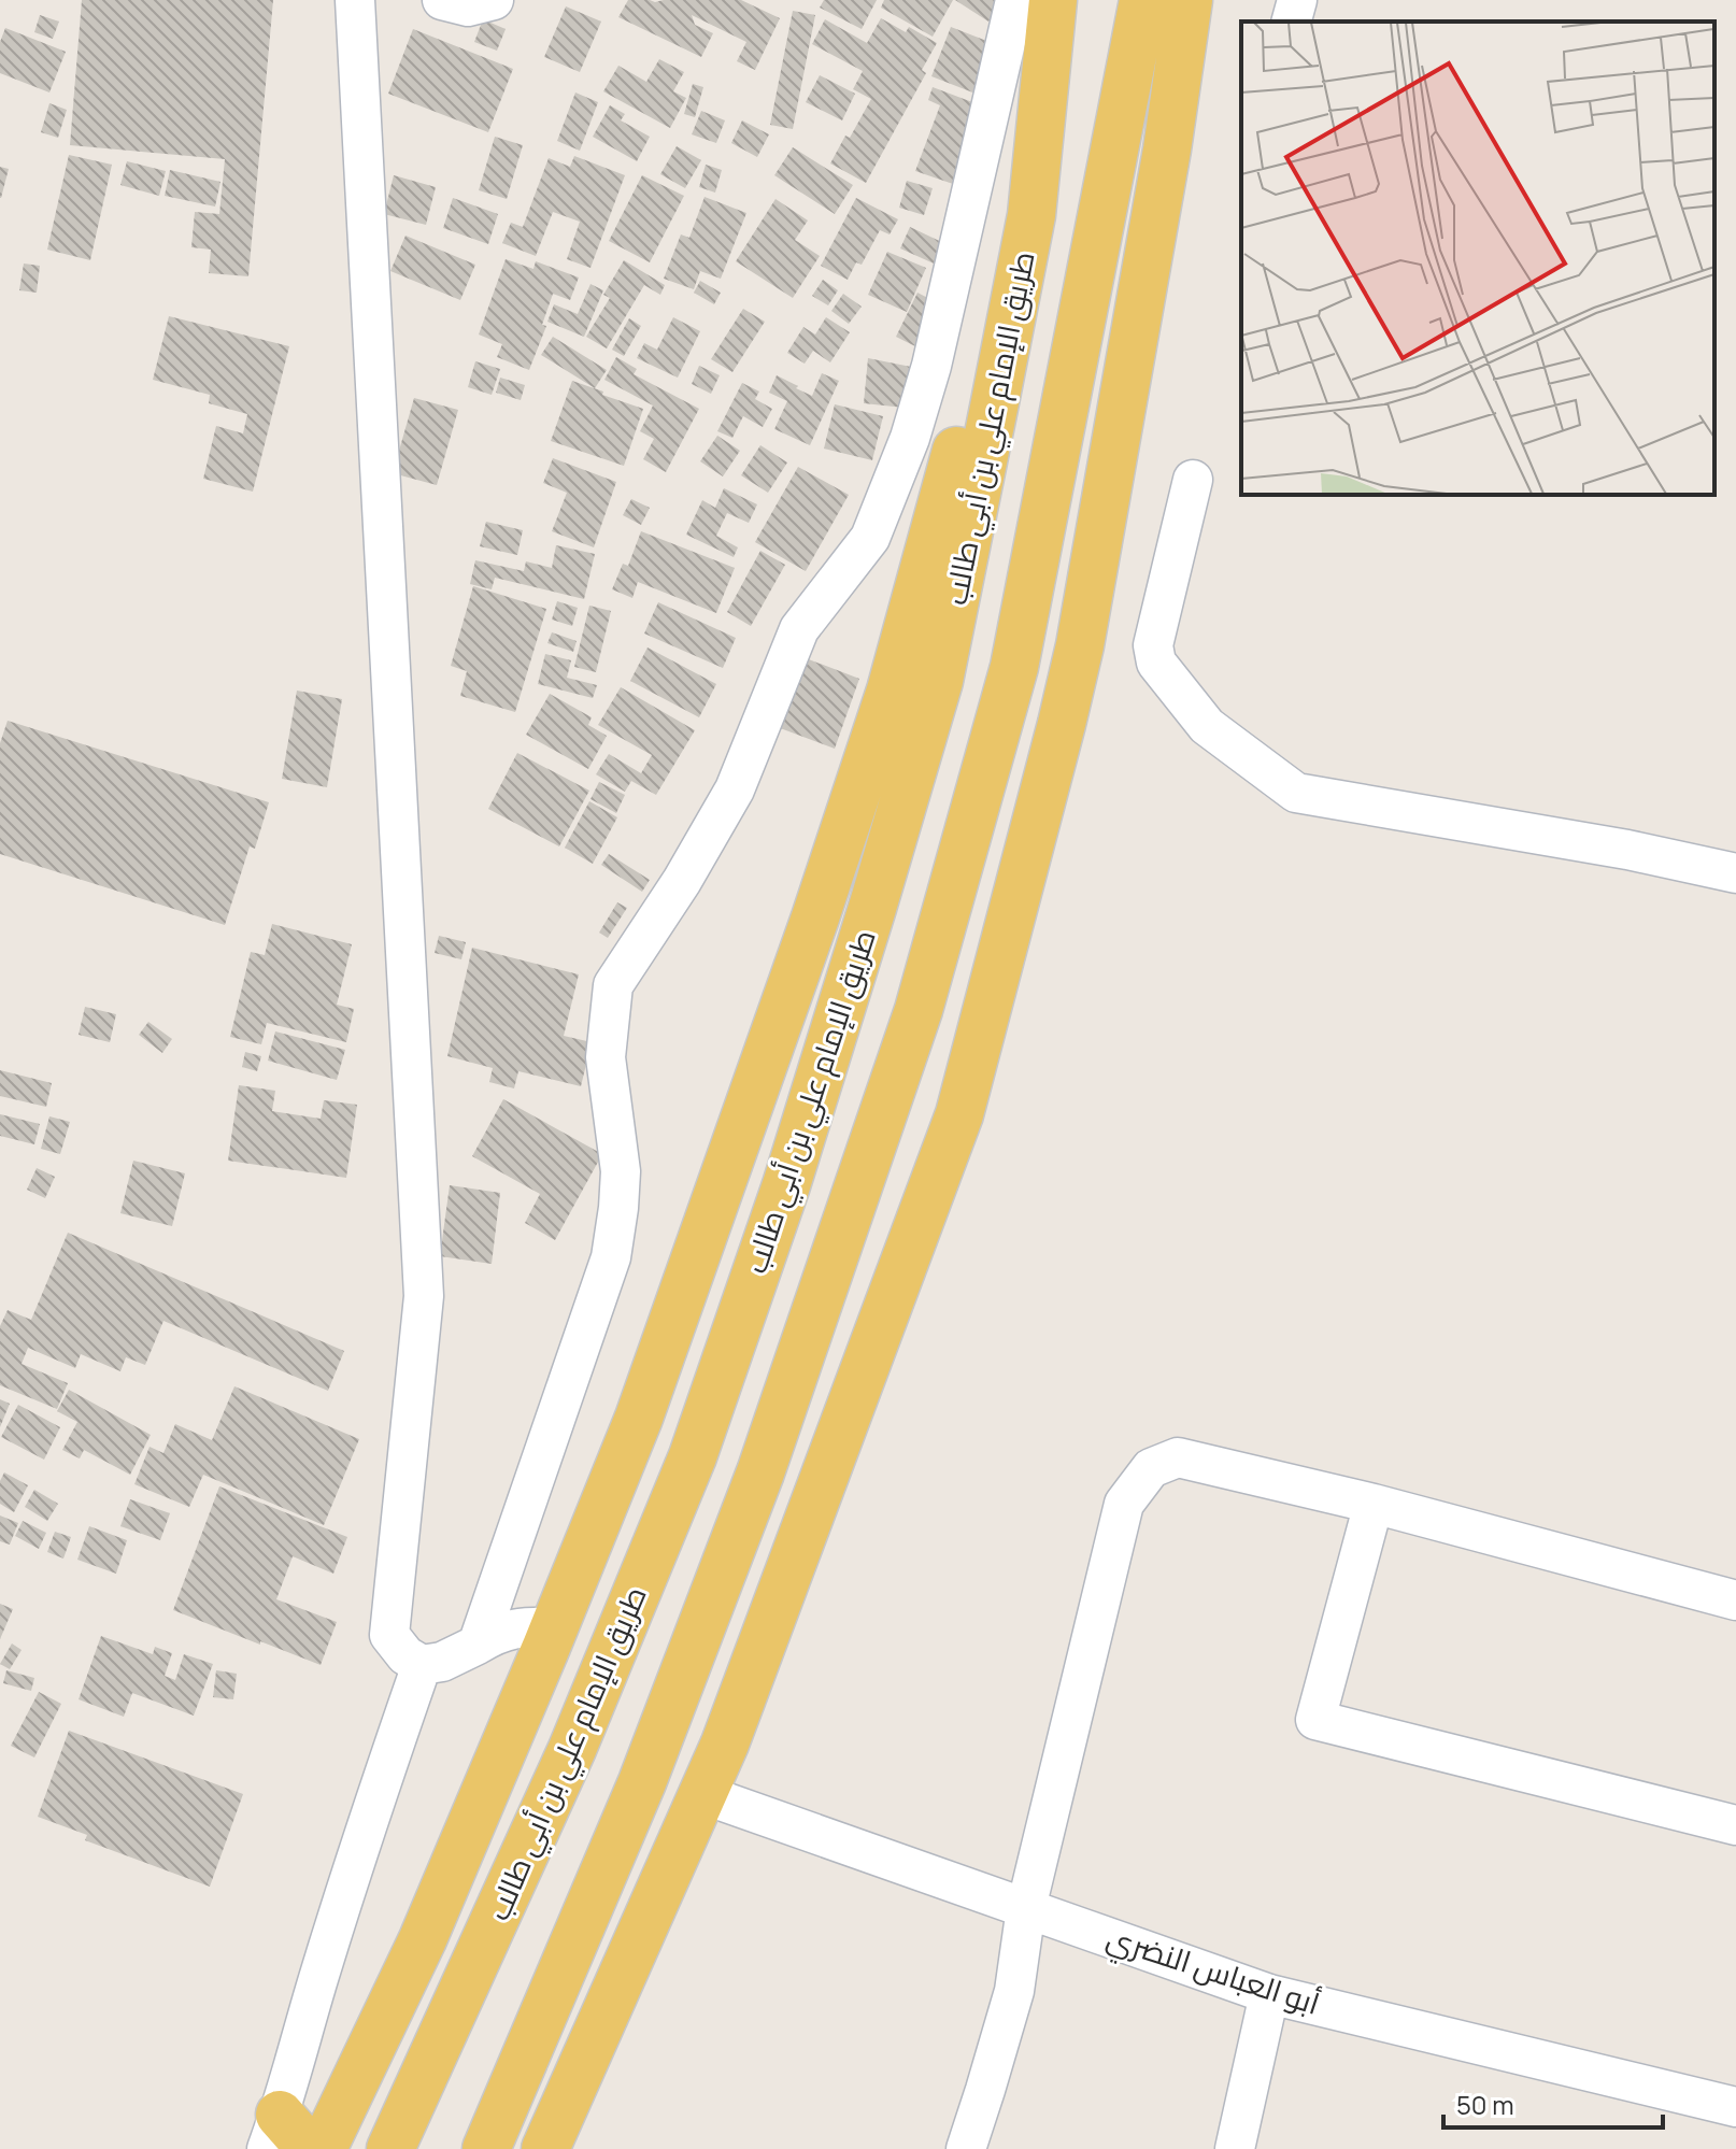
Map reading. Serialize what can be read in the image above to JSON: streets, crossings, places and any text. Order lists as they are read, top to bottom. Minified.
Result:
{"streets":{"main road":["طريق الإمام علي بن أبي طالب"],"street":["أبو العباس النضري"]},"scale_bar":"50 m"}
